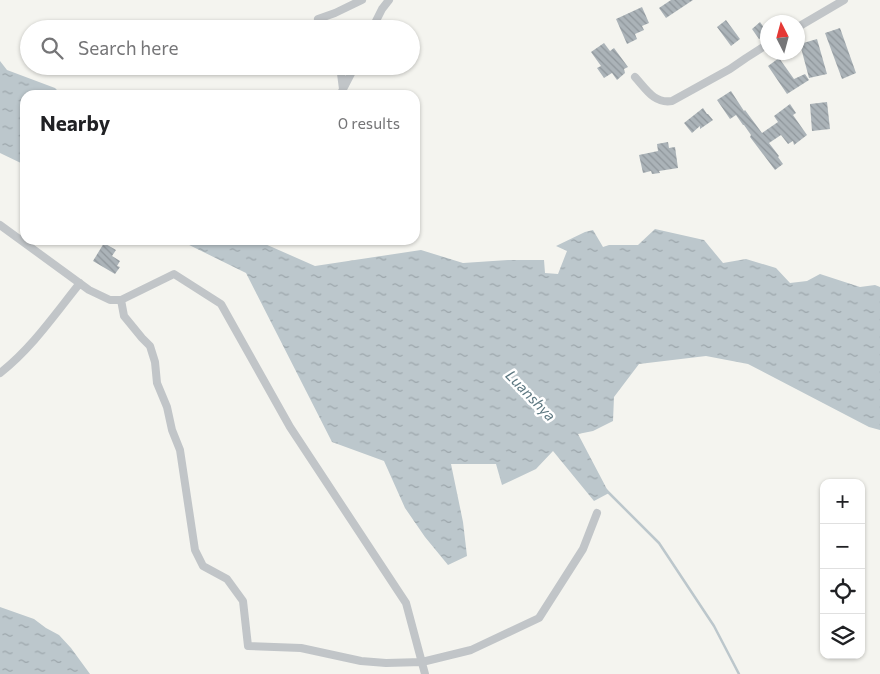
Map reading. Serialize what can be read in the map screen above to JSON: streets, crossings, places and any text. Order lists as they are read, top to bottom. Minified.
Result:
{"water":["Luanshya"],"north":"top","page":{"search":"Search here","heading":["Nearby","0 results"],"map_buttons":["+","−"]}}
